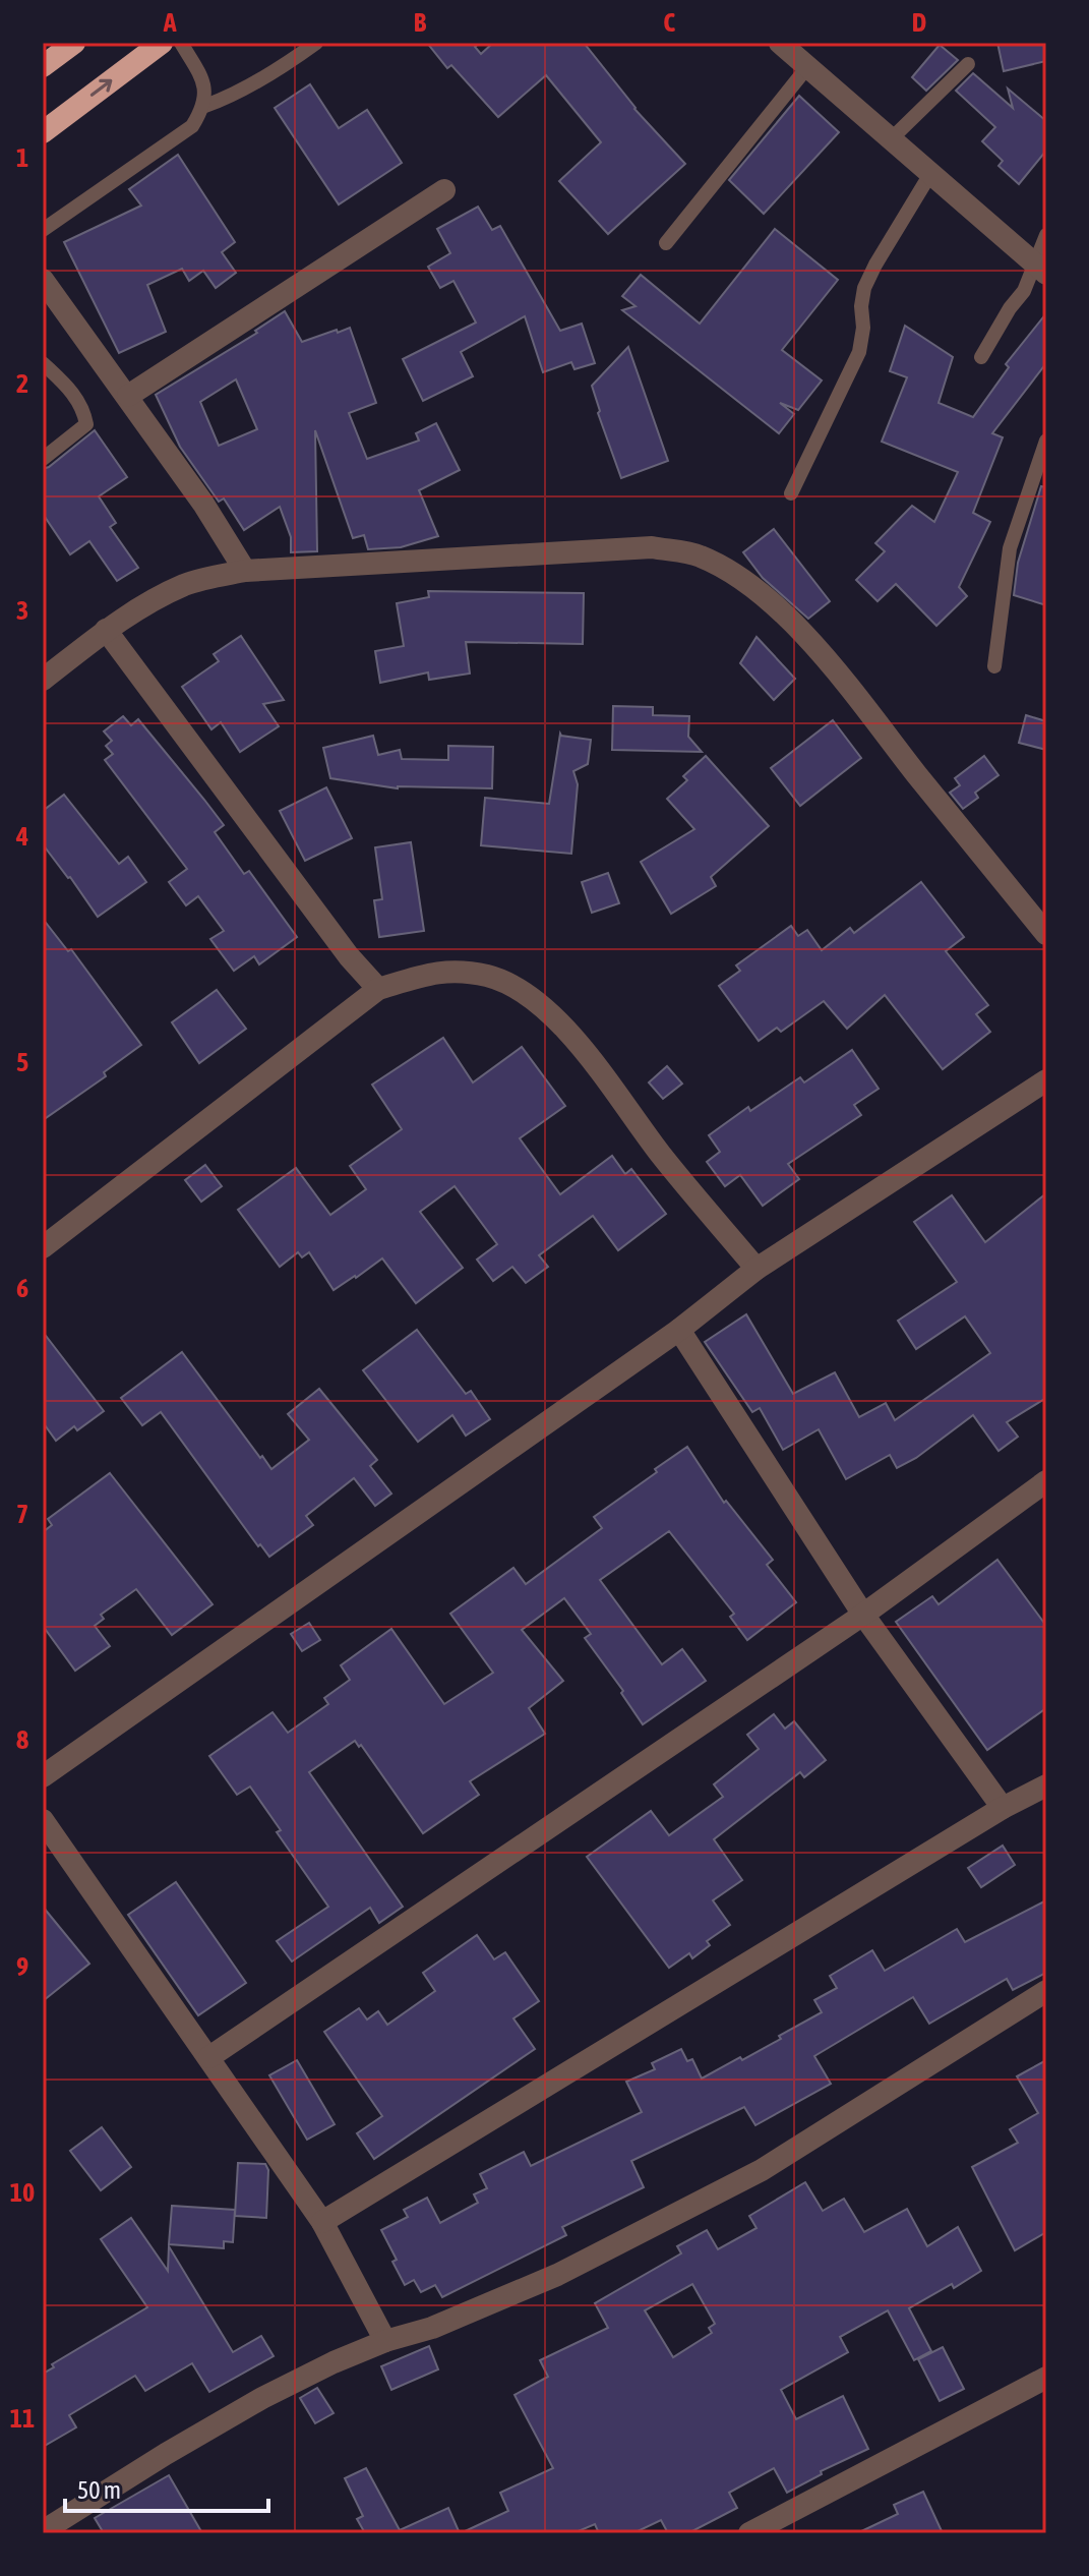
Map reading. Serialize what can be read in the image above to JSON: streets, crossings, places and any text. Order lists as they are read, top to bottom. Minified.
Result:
{"scale_bar":"50 m","grid":{"columns":["A","B","C","D"],"rows":["1","2","3","4","5","6","7","8","9","10","11"]}}
